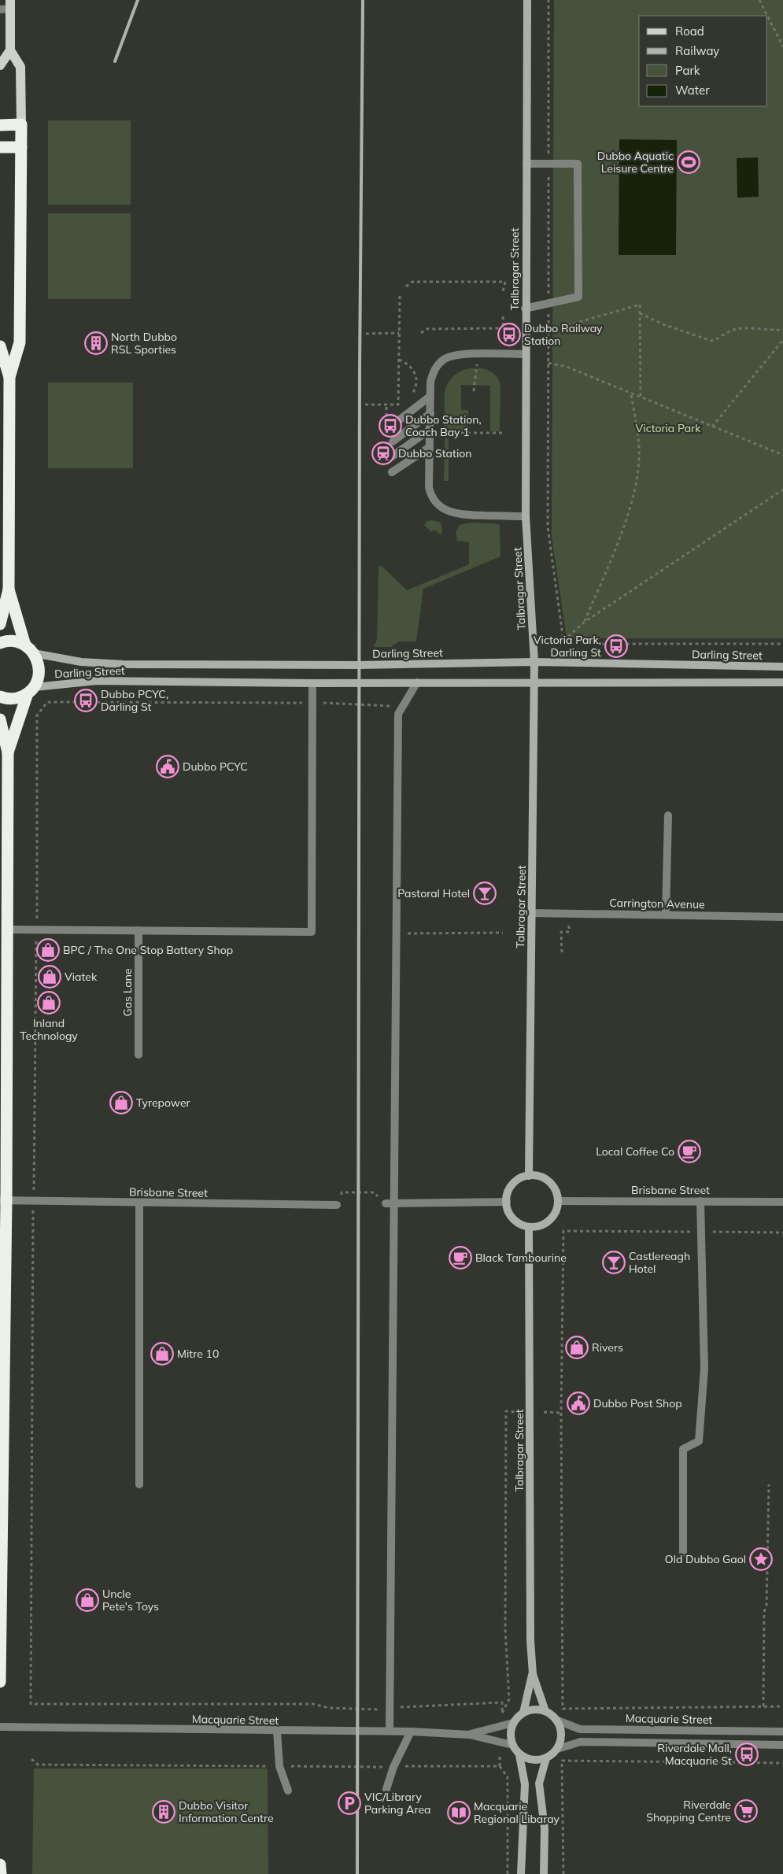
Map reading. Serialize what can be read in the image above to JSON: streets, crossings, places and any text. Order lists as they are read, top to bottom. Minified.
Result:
{"streets":{"street":["Talbragar Street","Darling Street","Carrington Avenue","Gas Lane","Brisbane Street","Macquarie Street"]},"crossings":[["Talbragar Street","Darling Street"],["Talbragar Street","Carrington Avenue"],["Talbragar Street","Brisbane Street"],["Talbragar Street","Macquarie Street"]],"parks":["Victoria Park"],"places":{"sports":["Dubbo Aquatic Leisure Centre"],"bus stop":["Dubbo Railway Station","Dubbo Station, Coach Bay 1","Victoria Park, Darling St","Dubbo PCYC, Darling St","Riverdale Mall, Macquarie St"],"building":["North Dubbo RSL Sporties","Dubbo Visitor Information Centre"],"station":["Dubbo Station"],"public building":["Dubbo PCYC","Dubbo Post Shop"],"bar":["Pastoral Hotel","Castlereagh Hotel"],"shop":["BPC / The One Stop Battery Shop","Viatek","Inland Technology","Tyrepower","Rivers","Mitre 10","Uncle Pete's Toys"],"cafe":["Local Coffee Co","Black Tambourine"],"place":["Old Dubbo Gaol"],"parking":["VIC/Library Parking Area"],"supermarket":["Riverdale Shopping Centre"],"library":["Macquarie Regional Libaray"]},"legend":["Road","Railway","Park","Water"]}
